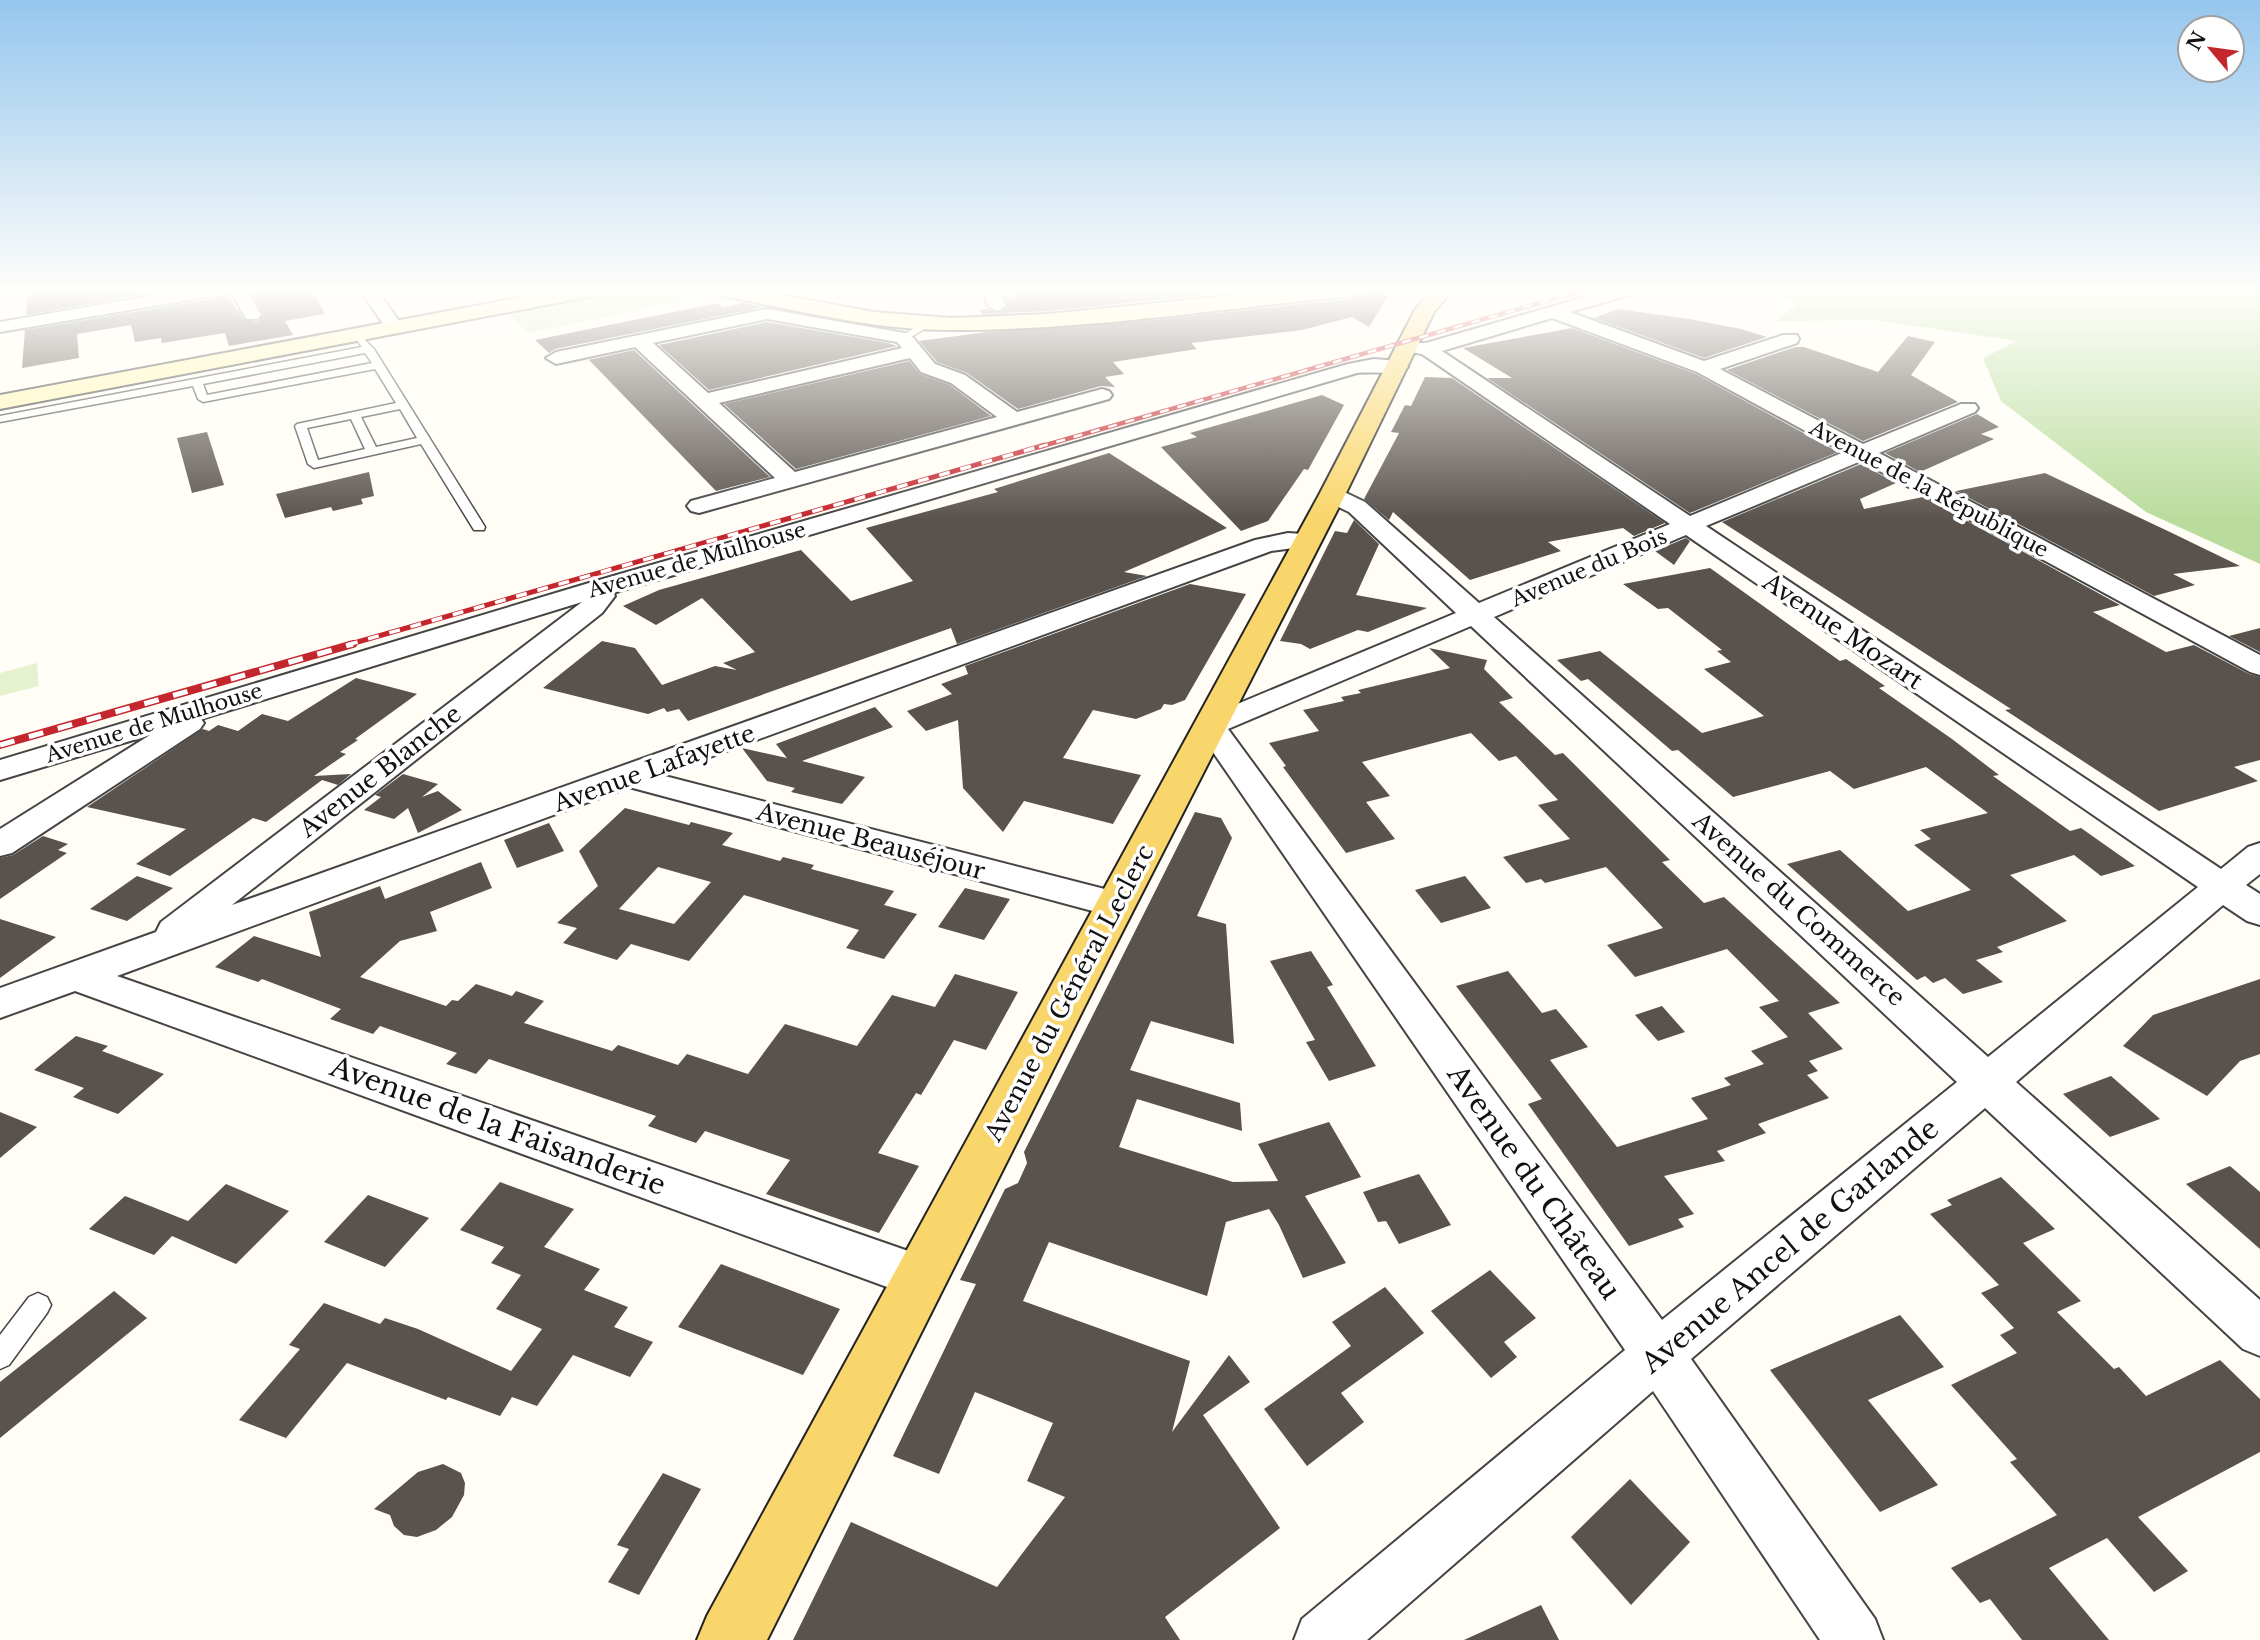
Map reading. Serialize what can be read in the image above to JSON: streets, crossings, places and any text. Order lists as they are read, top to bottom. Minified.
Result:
{"streets":{"main road":["Avenue du Général Leclerc"],"street":["Avenue de la République","Avenue de Mulhouse","Avenue du Bois","Avenue Mozart","Avenue Lafayette","Avenue Blanche","Avenue Beauséjour","Avenue du Commerce","Avenue de la Faisanderie","Avenue du Château","Avenue Ancel de Garlande"]},"crossings":[["Avenue de la République","Avenue du Bois"],["Avenue de Mulhouse","Avenue Blanche"],["Avenue du Bois","Avenue Mozart"],["Avenue du Bois","Avenue du Commerce"],["Avenue du Bois","Avenue du Général Leclerc"],["Avenue du Bois","Avenue du Château"],["Avenue Mozart","Avenue Ancel de Garlande"],["Avenue Lafayette","Avenue Blanche"],["Avenue Lafayette","Avenue Beauséjour"],["Avenue Lafayette","Avenue du Général Leclerc"],["Avenue Lafayette","Avenue de la Faisanderie"],["Avenue Beauséjour","Avenue du Général Leclerc"],["Avenue du Commerce","Avenue du Général Leclerc"],["Avenue du Commerce","Avenue Ancel de Garlande"],["Avenue du Général Leclerc","Avenue de la Faisanderie"],["Avenue du Général Leclerc","Avenue du Château"],["Avenue du Château","Avenue Ancel de Garlande"]],"north":"top left"}
